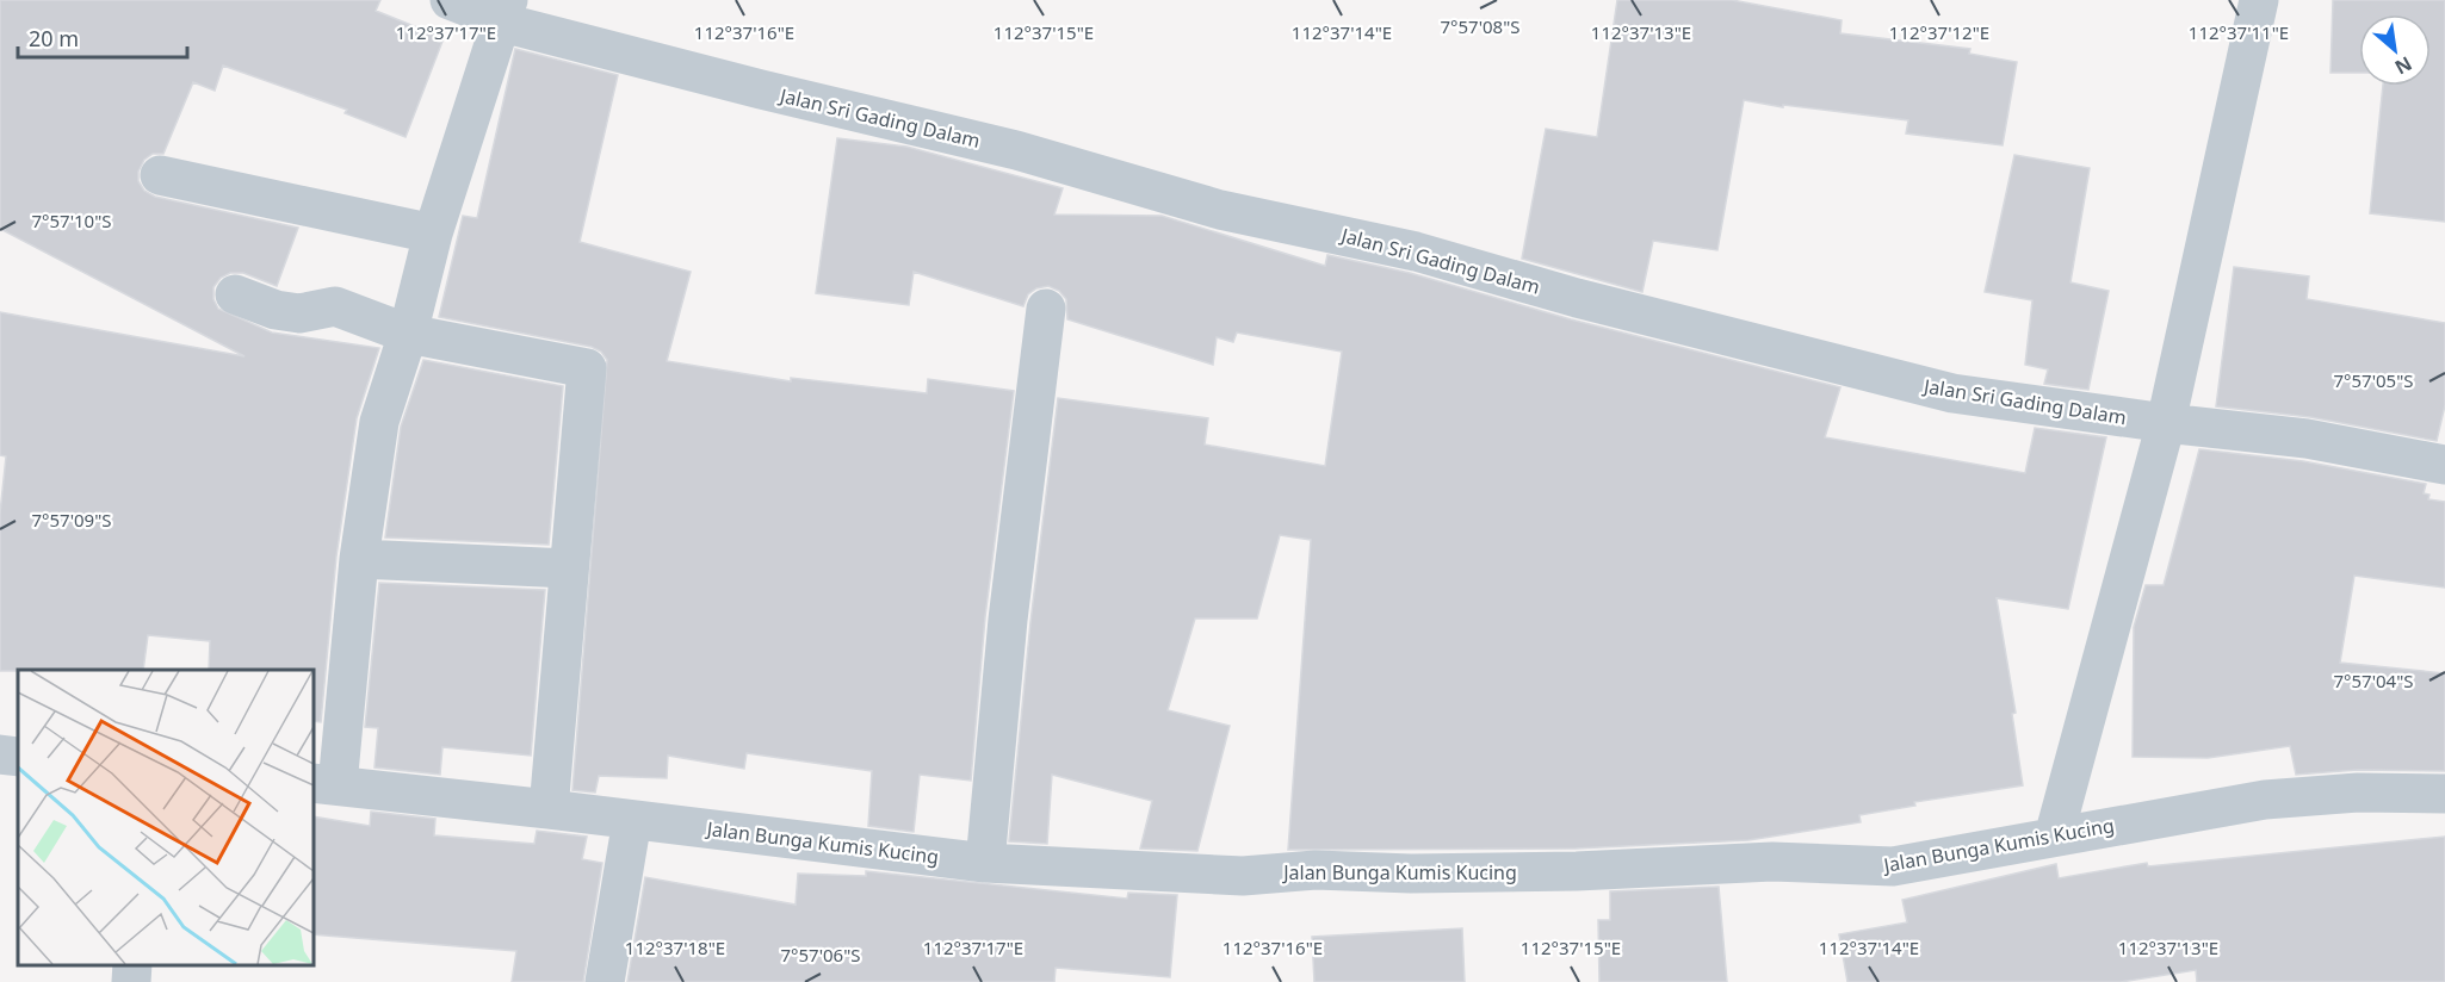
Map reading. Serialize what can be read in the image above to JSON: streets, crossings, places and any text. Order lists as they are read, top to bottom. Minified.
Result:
{"streets":{"street":["Jalan Sri Gading Dalam","Jalan Bunga Kumis Kucing"]},"scale_bar":"20 m","north":"bottom right","coordinates":["7°57'08\"S","112°37'17\"E","112°37'16\"E","112°37'15\"E","112°37'14\"E","112°37'13\"E","112°37'12\"E","112°37'11\"E","7°57'10\"S","7°57'05\"S","7°57'09\"S","7°57'04\"S","112°37'18\"E","7°57'06\"S"]}
